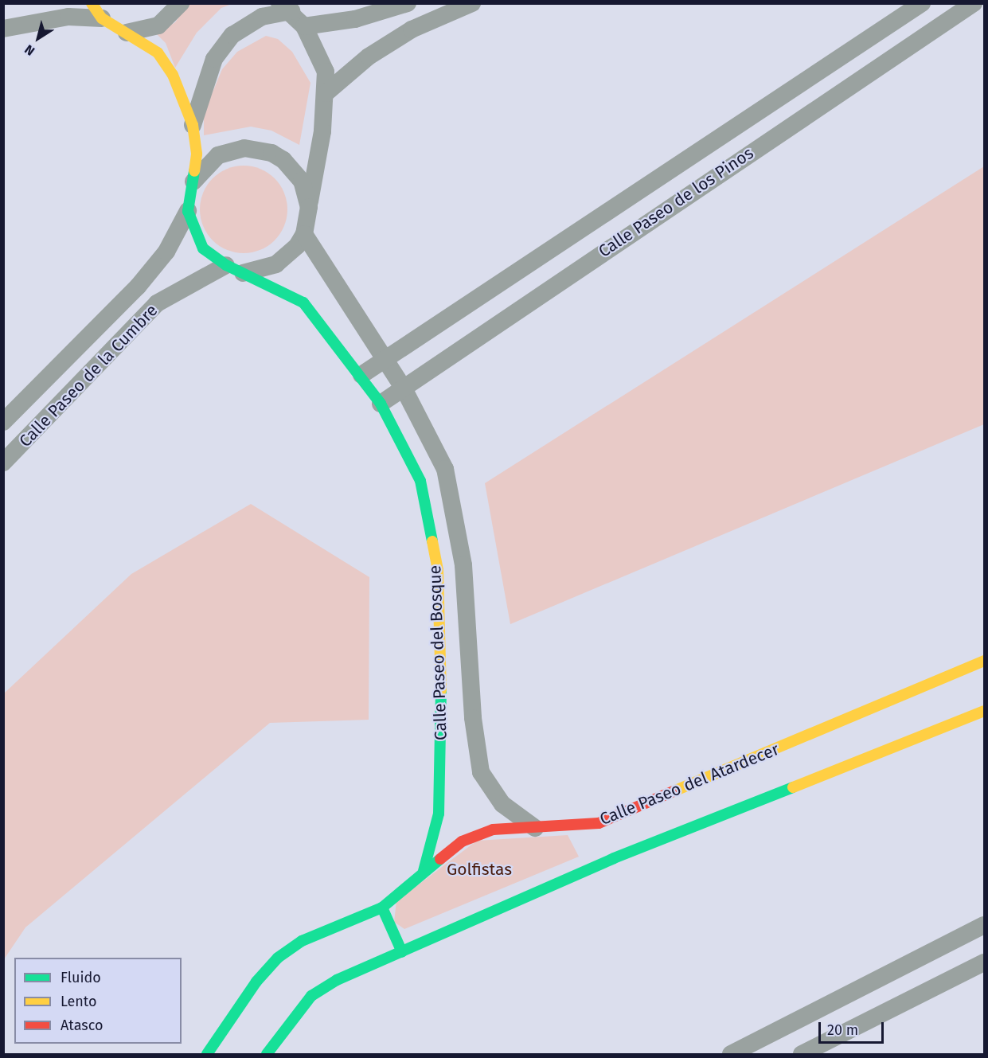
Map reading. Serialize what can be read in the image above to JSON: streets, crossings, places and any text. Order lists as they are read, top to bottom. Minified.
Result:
{"streets":{"street":["Calle Paseo de los Pinos","Calle Paseo de la Cumbre","Calle Paseo del Bosque","Calle Paseo del Atardecer"]},"crossings":[["Calle Paseo de los Pinos","Calle Paseo del Bosque"],["Calle Paseo de la Cumbre","Calle Paseo del Bosque"],["Calle Paseo del Bosque","Calle Paseo del Atardecer"]],"parks":["Golfistas"],"legend":["Fluido","Lento","Atasco"],"scale_bar":"20 m","north":"bottom left"}
